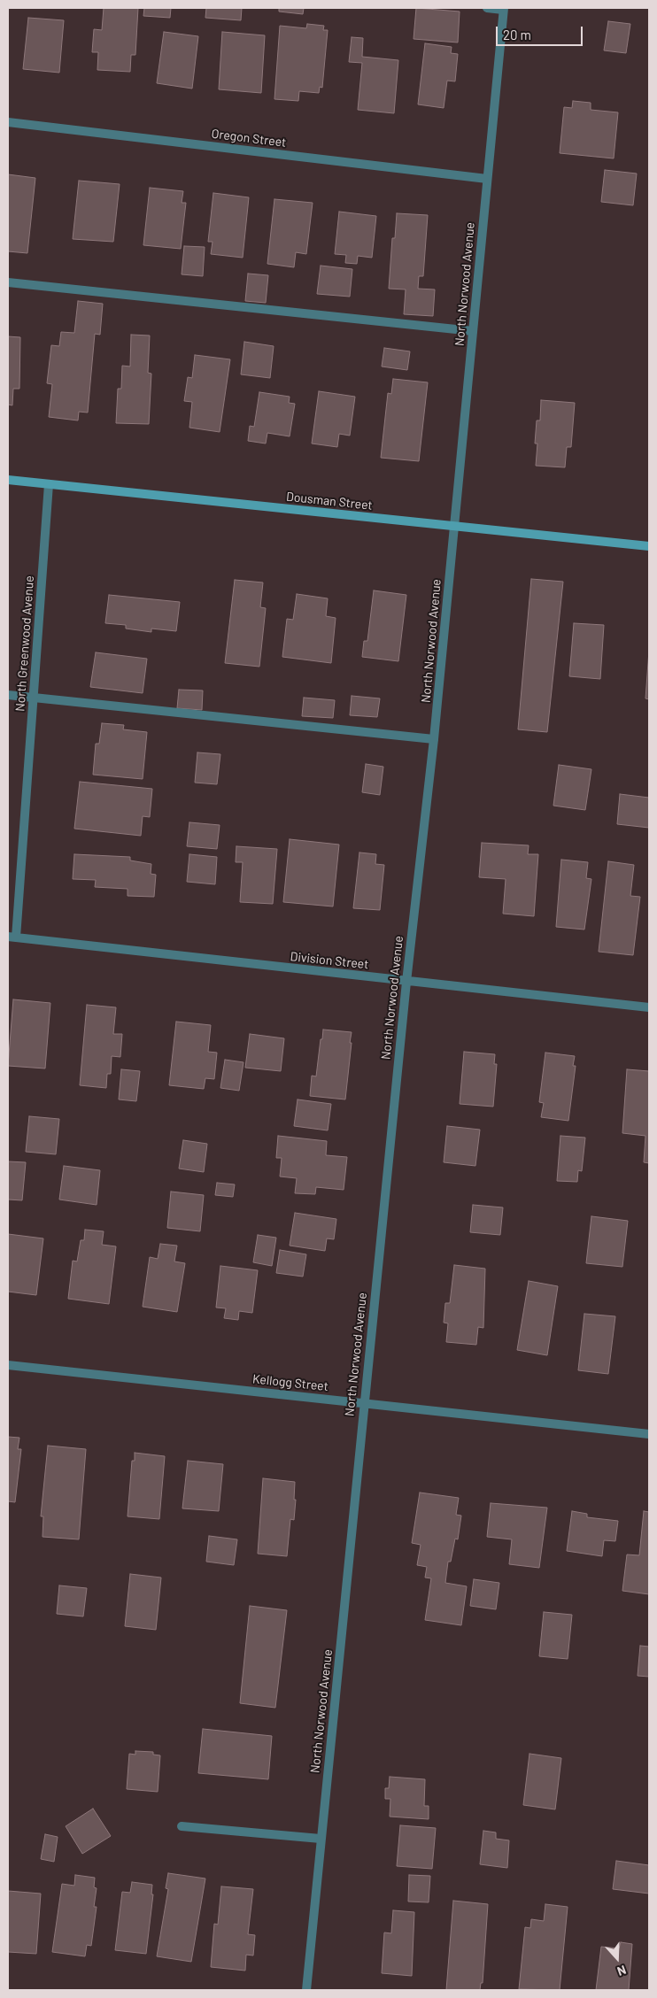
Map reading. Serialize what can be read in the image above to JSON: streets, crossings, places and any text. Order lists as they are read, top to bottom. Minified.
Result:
{"streets":{"street":["Oregon Street","North Norwood Avenue","Dousman Street","North Greenwood Avenue","Division Street","Kellogg Street"]},"crossings":[["Oregon Street","North Norwood Avenue"],["North Norwood Avenue","Dousman Street"],["North Norwood Avenue","Division Street"],["North Norwood Avenue","Kellogg Street"],["Dousman Street","North Greenwood Avenue"],["North Greenwood Avenue","Division Street"]],"scale_bar":"20 m","north":"bottom"}
